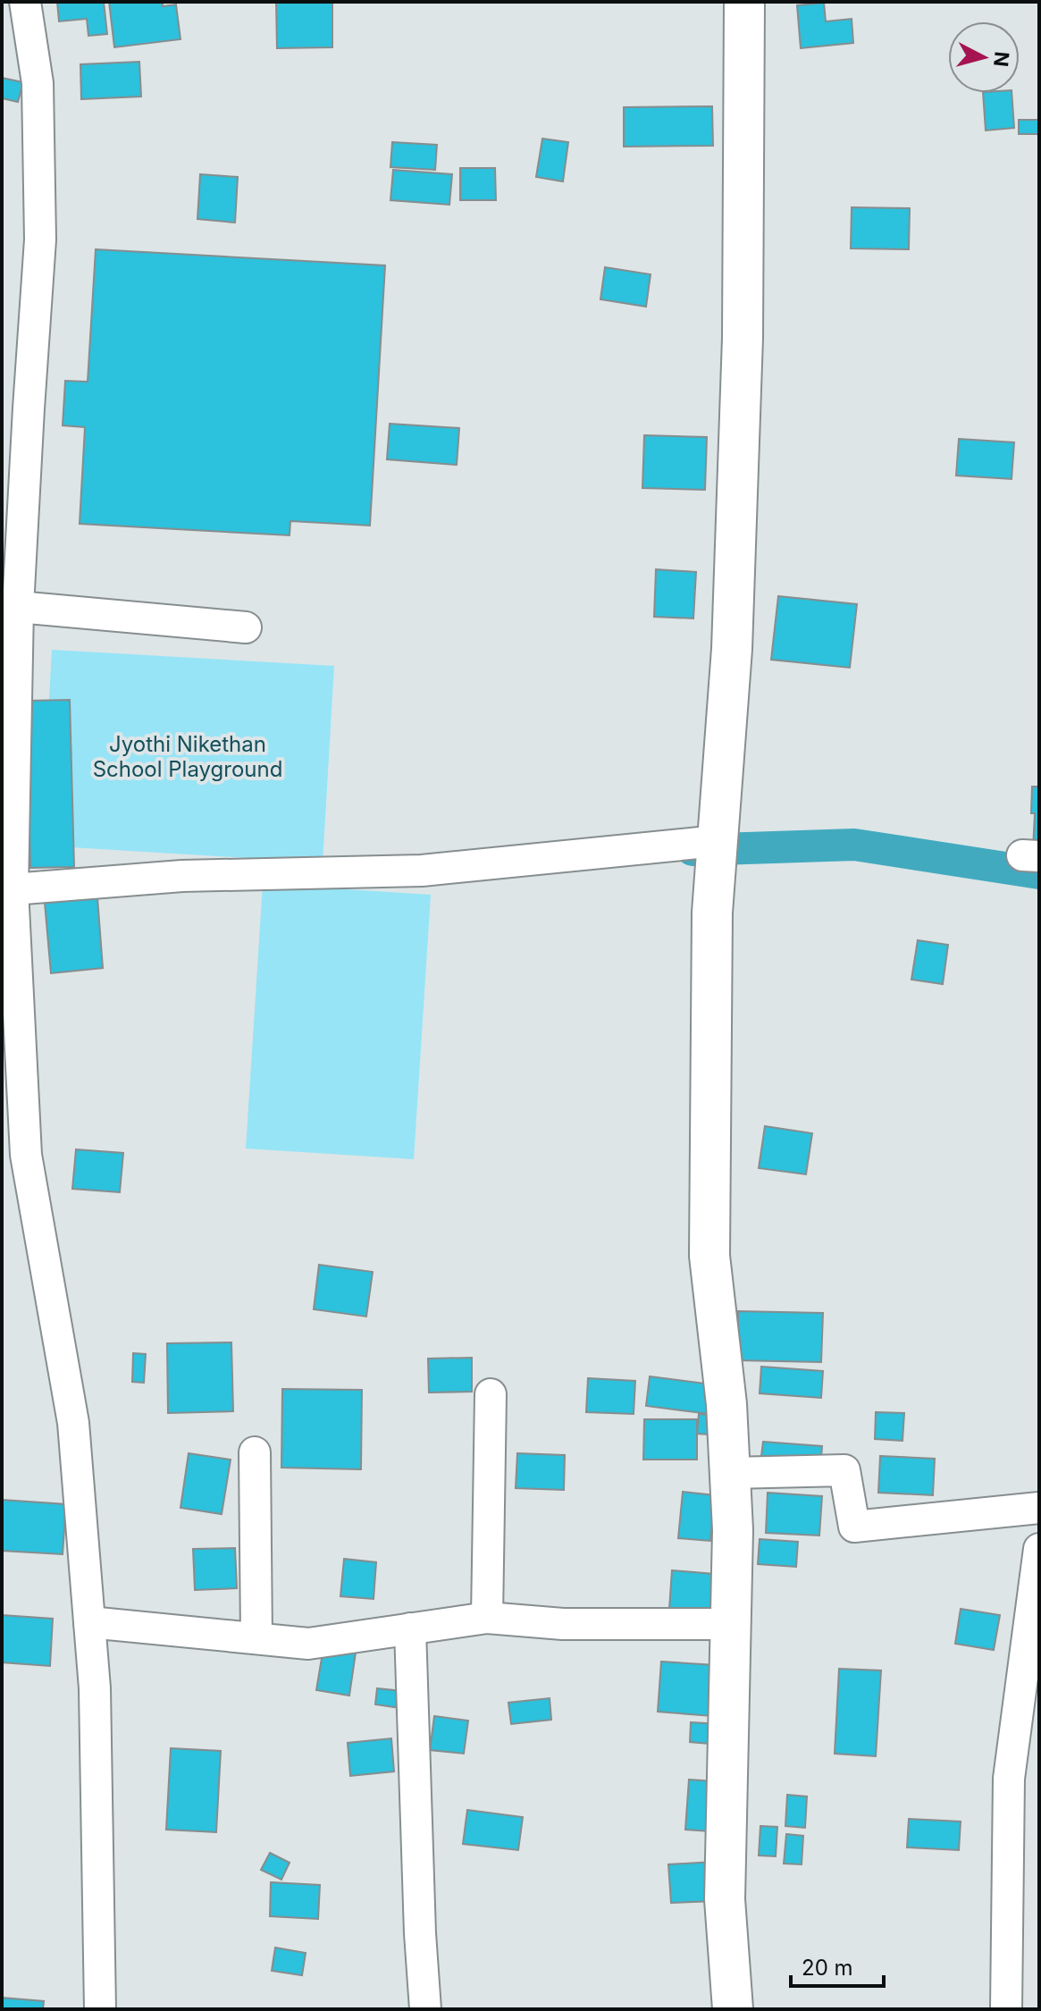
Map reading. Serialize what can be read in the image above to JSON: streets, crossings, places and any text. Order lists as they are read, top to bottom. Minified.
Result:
{"parks":["Jyothi Nikethan School Playground"],"scale_bar":"20 m","north":"right"}
